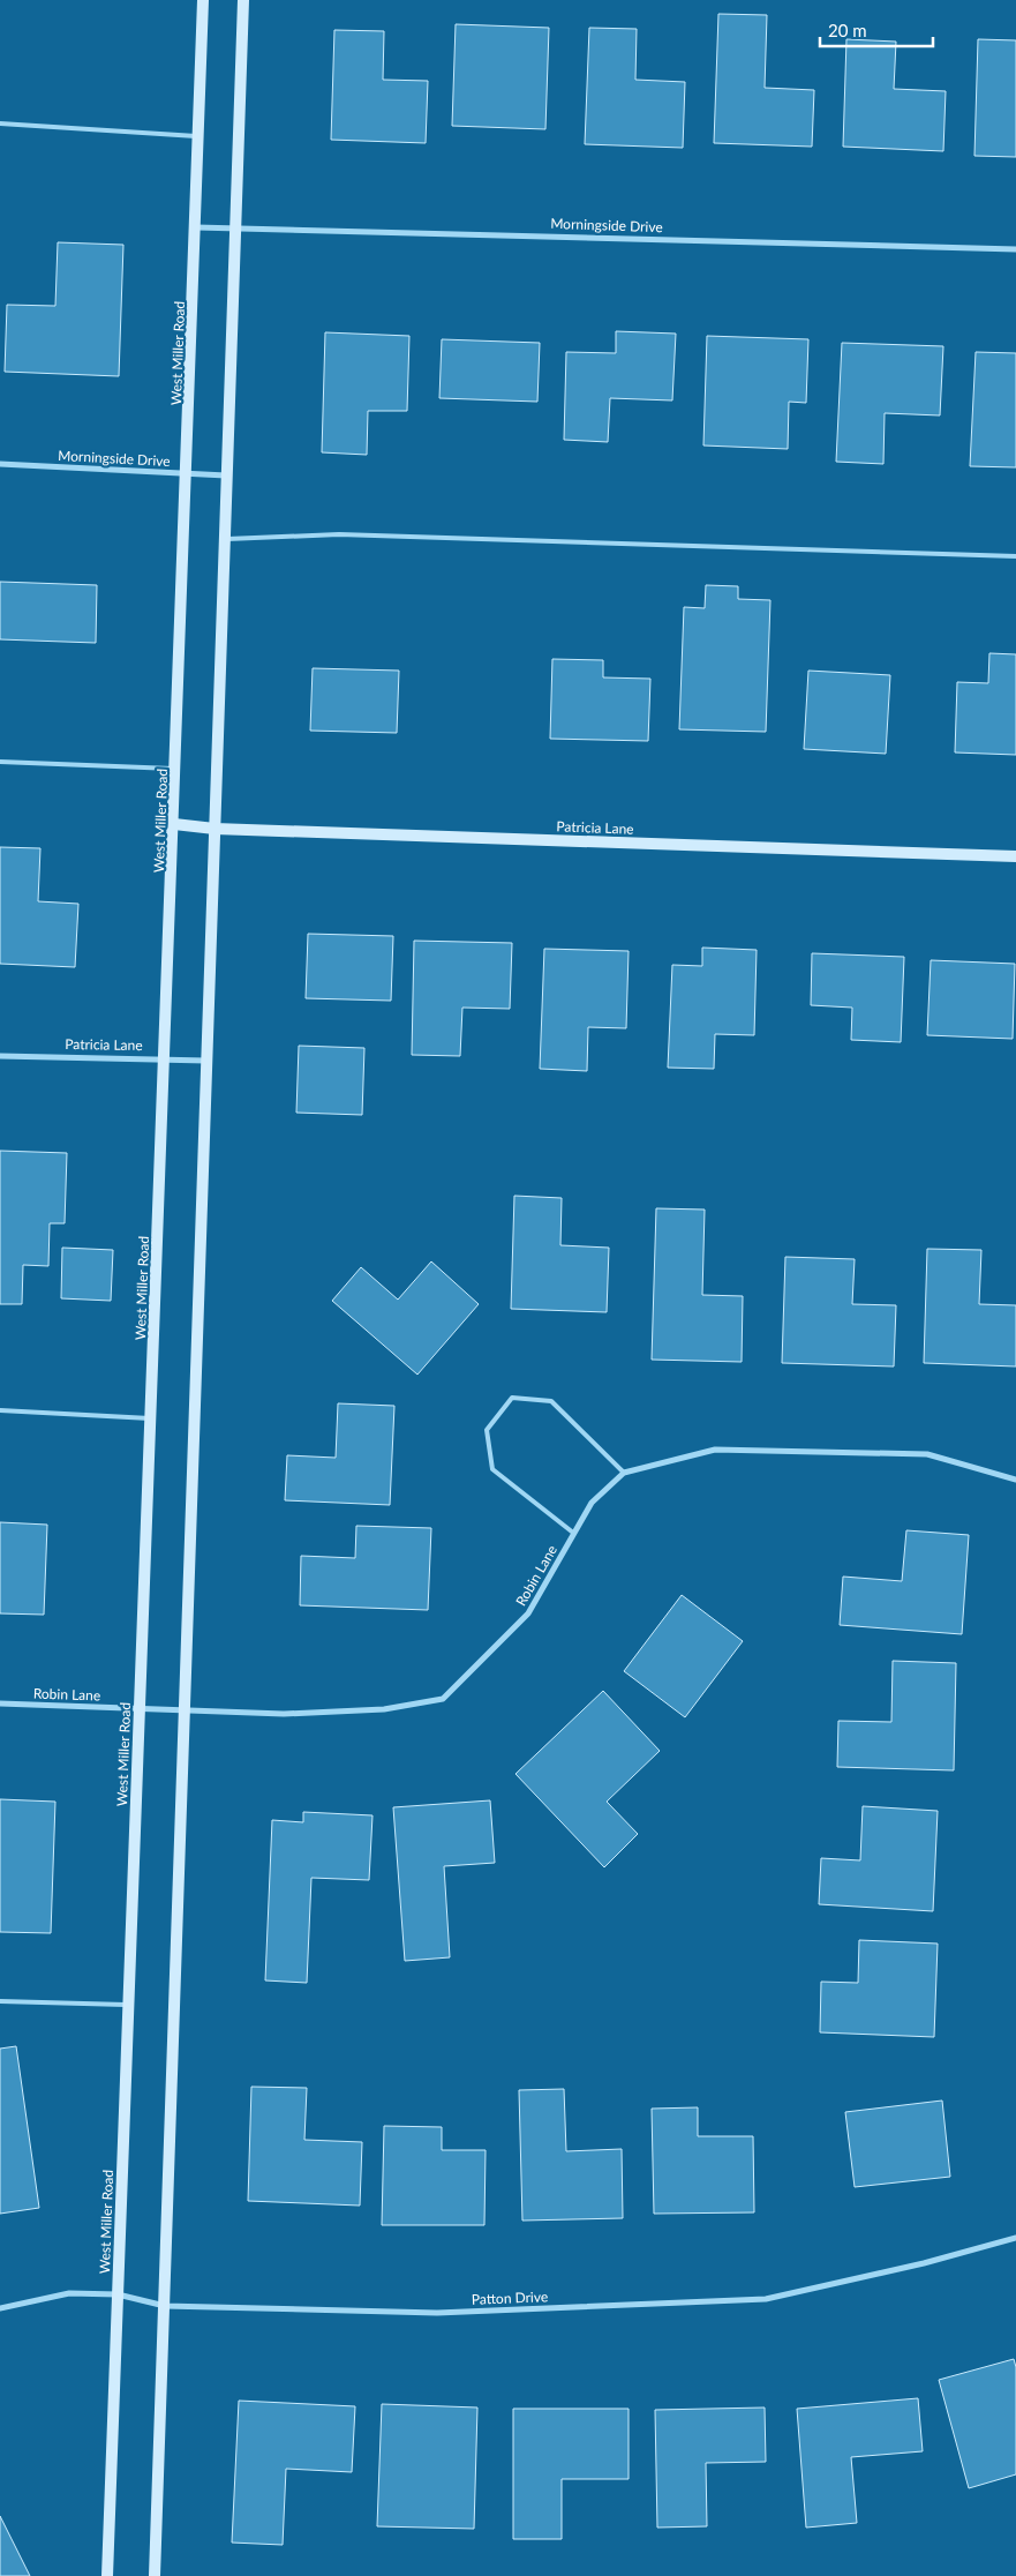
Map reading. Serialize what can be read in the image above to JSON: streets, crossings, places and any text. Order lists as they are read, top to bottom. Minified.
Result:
{"streets":{"main road":["West Miller Road","Patricia Lane"],"street":["Morningside Drive","Robin Lane","Patton Drive"]},"crossings":[["Morningside Drive","West Miller Road"],["West Miller Road","Patricia Lane"],["West Miller Road","Robin Lane"],["West Miller Road","Patton Drive"]],"scale_bar":"20 m"}
